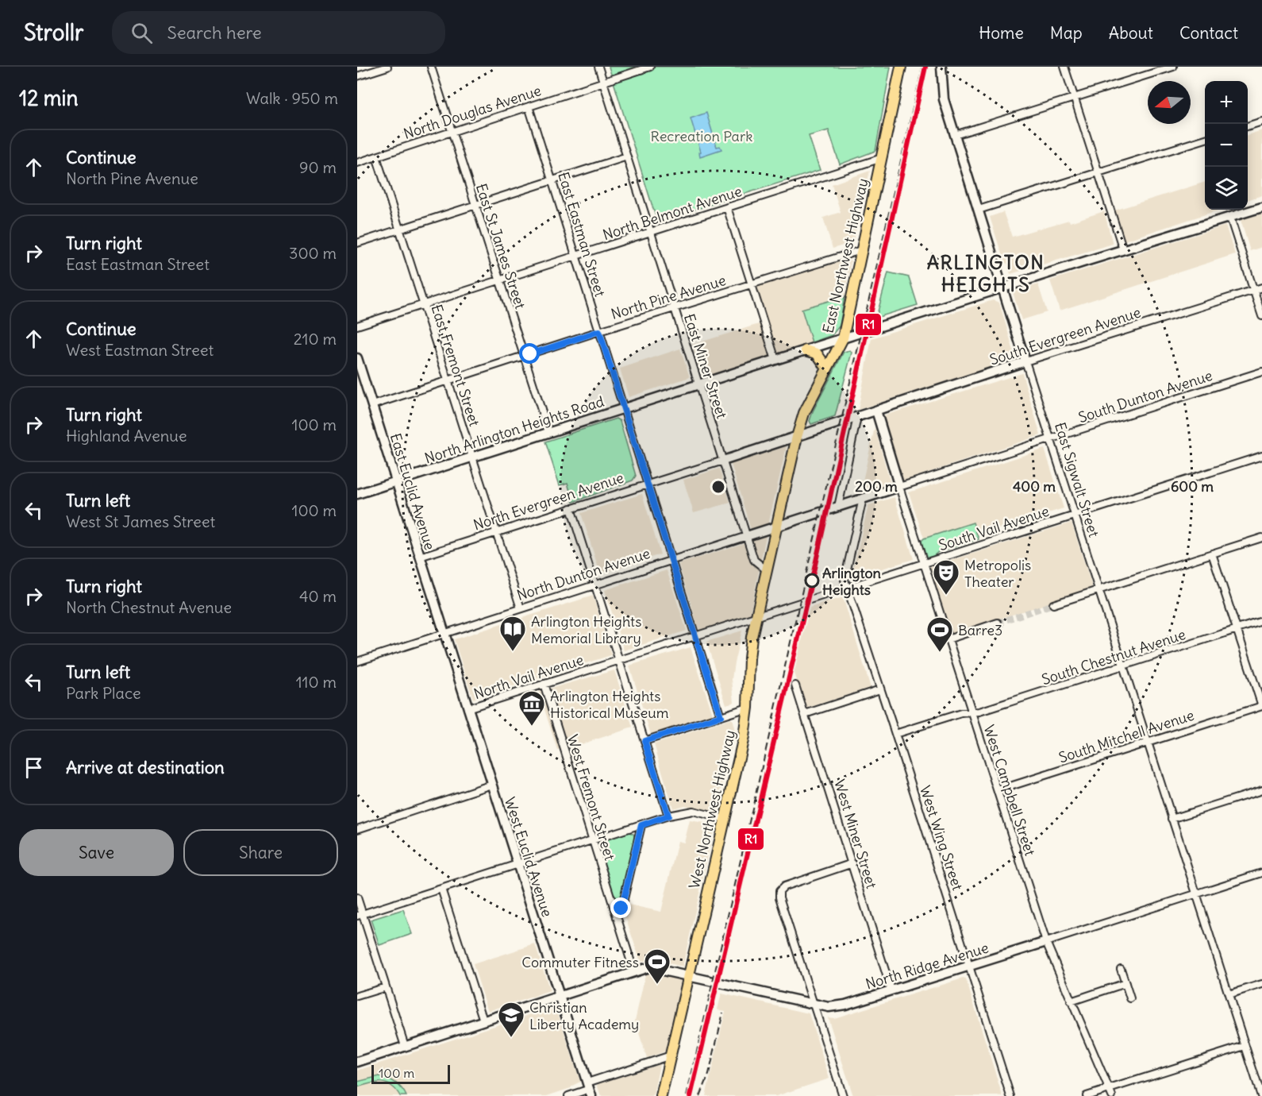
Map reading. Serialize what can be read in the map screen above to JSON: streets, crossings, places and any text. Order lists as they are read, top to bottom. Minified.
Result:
{"streets":{"main road":["East Northwest Highway","West Northwest Highway"],"street":["North Douglas Avenue","North Belmont Avenue","East Eastman Street","East St James Street","North Pine Avenue","South Evergreen Avenue","East Fremont Street","East Miner Street","South Dunton Avenue","North Arlington Heights Road","East Sigwalt Street","East Euclid Avenue","North Evergreen Avenue","South Vail Avenue","North Dunton Avenue","South Chestnut Avenue","North Vail Avenue","South Mitchell Avenue","West Campbell Street","West Fremont Street","West Miner Street","West Wing Street","West Euclid Avenue","North Ridge Avenue"]},"crossings":[["North Douglas Avenue","East Eastman Street"],["North Douglas Avenue","East St James Street"],["North Douglas Avenue","East Fremont Street"],["North Douglas Avenue","East Miner Street"],["North Belmont Avenue","East Eastman Street"],["North Belmont Avenue","East St James Street"],["North Belmont Avenue","East Northwest Highway"],["North Belmont Avenue","East Fremont Street"],["North Belmont Avenue","East Miner Street"],["East Eastman Street","North Pine Avenue"],["East Eastman Street","North Arlington Heights Road"],["East Eastman Street","North Evergreen Avenue"],["East Eastman Street","North Dunton Avenue"],["East Eastman Street","North Vail Avenue"],["East St James Street","North Pine Avenue"],["East St James Street","North Arlington Heights Road"],["East Northwest Highway","North Pine Avenue"],["East Northwest Highway","North Arlington Heights Road"],["East Northwest Highway","North Evergreen Avenue"],["East Northwest Highway","North Dunton Avenue"],["East Northwest Highway","West Northwest Highway"],["North Pine Avenue","East Fremont Street"],["North Pine Avenue","East Miner Street"],["North Pine Avenue","East Euclid Avenue"],["South Evergreen Avenue","East Sigwalt Street"],["South Evergreen Avenue","North Evergreen Avenue"],["East Fremont Street","North Arlington Heights Road"],["East Fremont Street","North Evergreen Avenue"],["East Fremont Street","North Dunton Avenue"],["East Miner Street","North Arlington Heights Road"],["East Miner Street","North Evergreen Avenue"],["East Miner Street","North Dunton Avenue"],["South Dunton Avenue","East Sigwalt Street"],["South Dunton Avenue","North Dunton Avenue"],["South Dunton Avenue","West Campbell Street"],["North Arlington Heights Road","East Sigwalt Street"],["North Arlington Heights Road","East Euclid Avenue"],["East Sigwalt Street","South Vail Avenue"],["East Sigwalt Street","South Chestnut Avenue"],["East Sigwalt Street","South Mitchell Avenue"],["East Euclid Avenue","North Evergreen Avenue"],["East Euclid Avenue","North Dunton Avenue"],["East Euclid Avenue","West Euclid Avenue"],["South Vail Avenue","North Vail Avenue"],["South Vail Avenue","West Campbell Street"],["North Dunton Avenue","West Campbell Street"],["North Dunton Avenue","West Northwest Highway"],["North Dunton Avenue","West Euclid Avenue"],["South Chestnut Avenue","West Campbell Street"],["South Chestnut Avenue","West Wing Street"],["North Vail Avenue","West Campbell Street"],["North Vail Avenue","West Fremont Street"],["North Vail Avenue","West Northwest Highway"],["North Vail Avenue","West Wing Street"],["North Vail Avenue","West Euclid Avenue"],["South Mitchell Avenue","West Campbell Street"],["West Campbell Street","North Ridge Avenue"],["West Fremont Street","North Ridge Avenue"],["West Northwest Highway","North Ridge Avenue"],["West Miner Street","North Ridge Avenue"],["West Wing Street","North Ridge Avenue"],["West Euclid Avenue","North Ridge Avenue"]],"districts":["ARLINGTON HEIGHTS"],"parks":["Recreation Park"],"places":{"other":["Arlington Heights"],"theatre":["Metropolis Theater"],"library":["Arlington Heights Memorial Library"],"sports":["Barre3","Commuter Fitness"],"museum":["Arlington Heights Historical Museum"],"school or university":["Christian Liberty Academy"]},"lines":["transit line R1"],"scale_bar":"100 m","north":"left","page":{"header":"Strollr","search":"Search here","nav":["Home","Map","About","Contact"],"heading":["12 min","Walk · 950 m"],"map_buttons":["+","−"],"list":[["Continue","North Pine Avenue","90 m"],["Turn right","East Eastman Street","300 m"],["Continue","West Eastman Street","210 m"],["Turn right","Highland Avenue","100 m"],["Turn left","West St James Street","100 m"],["Turn right","North Chestnut Avenue","40 m"],["Turn left","Park Place","110 m"],"Arrive at destination"],"buttons":["Save","Share"],"scale":"100 m"},"rings":["200 m","400 m","600 m"]}
